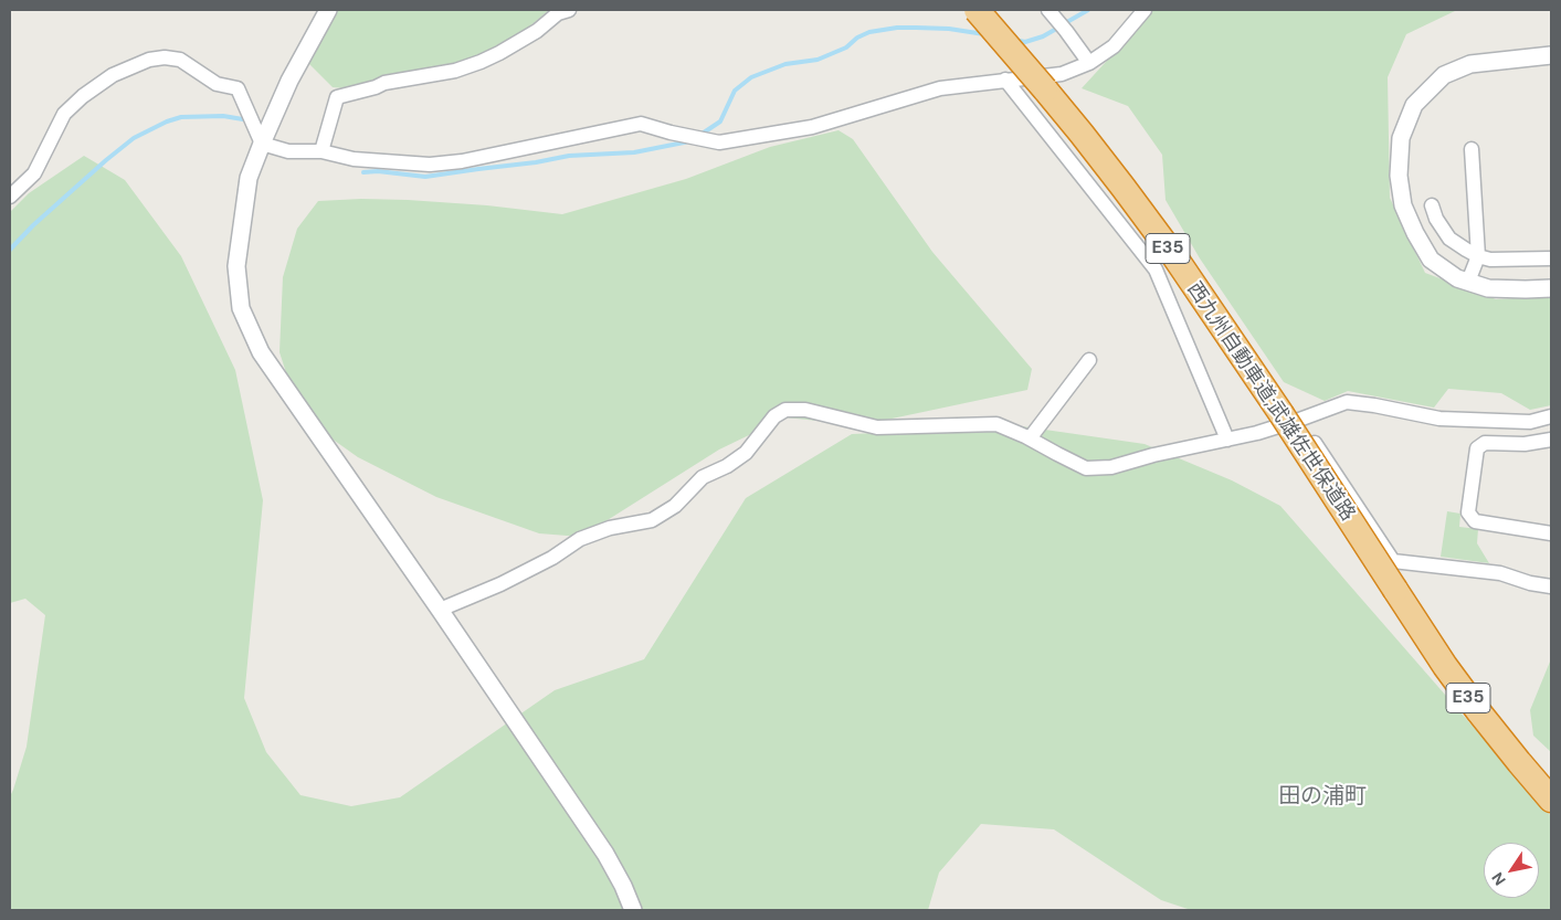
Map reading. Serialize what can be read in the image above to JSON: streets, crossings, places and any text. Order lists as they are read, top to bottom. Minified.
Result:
{"streets":{"highway":["E35","西九州自動車道;武雄佐世保道路"]},"districts":["田の浦町"],"north":"bottom left"}
